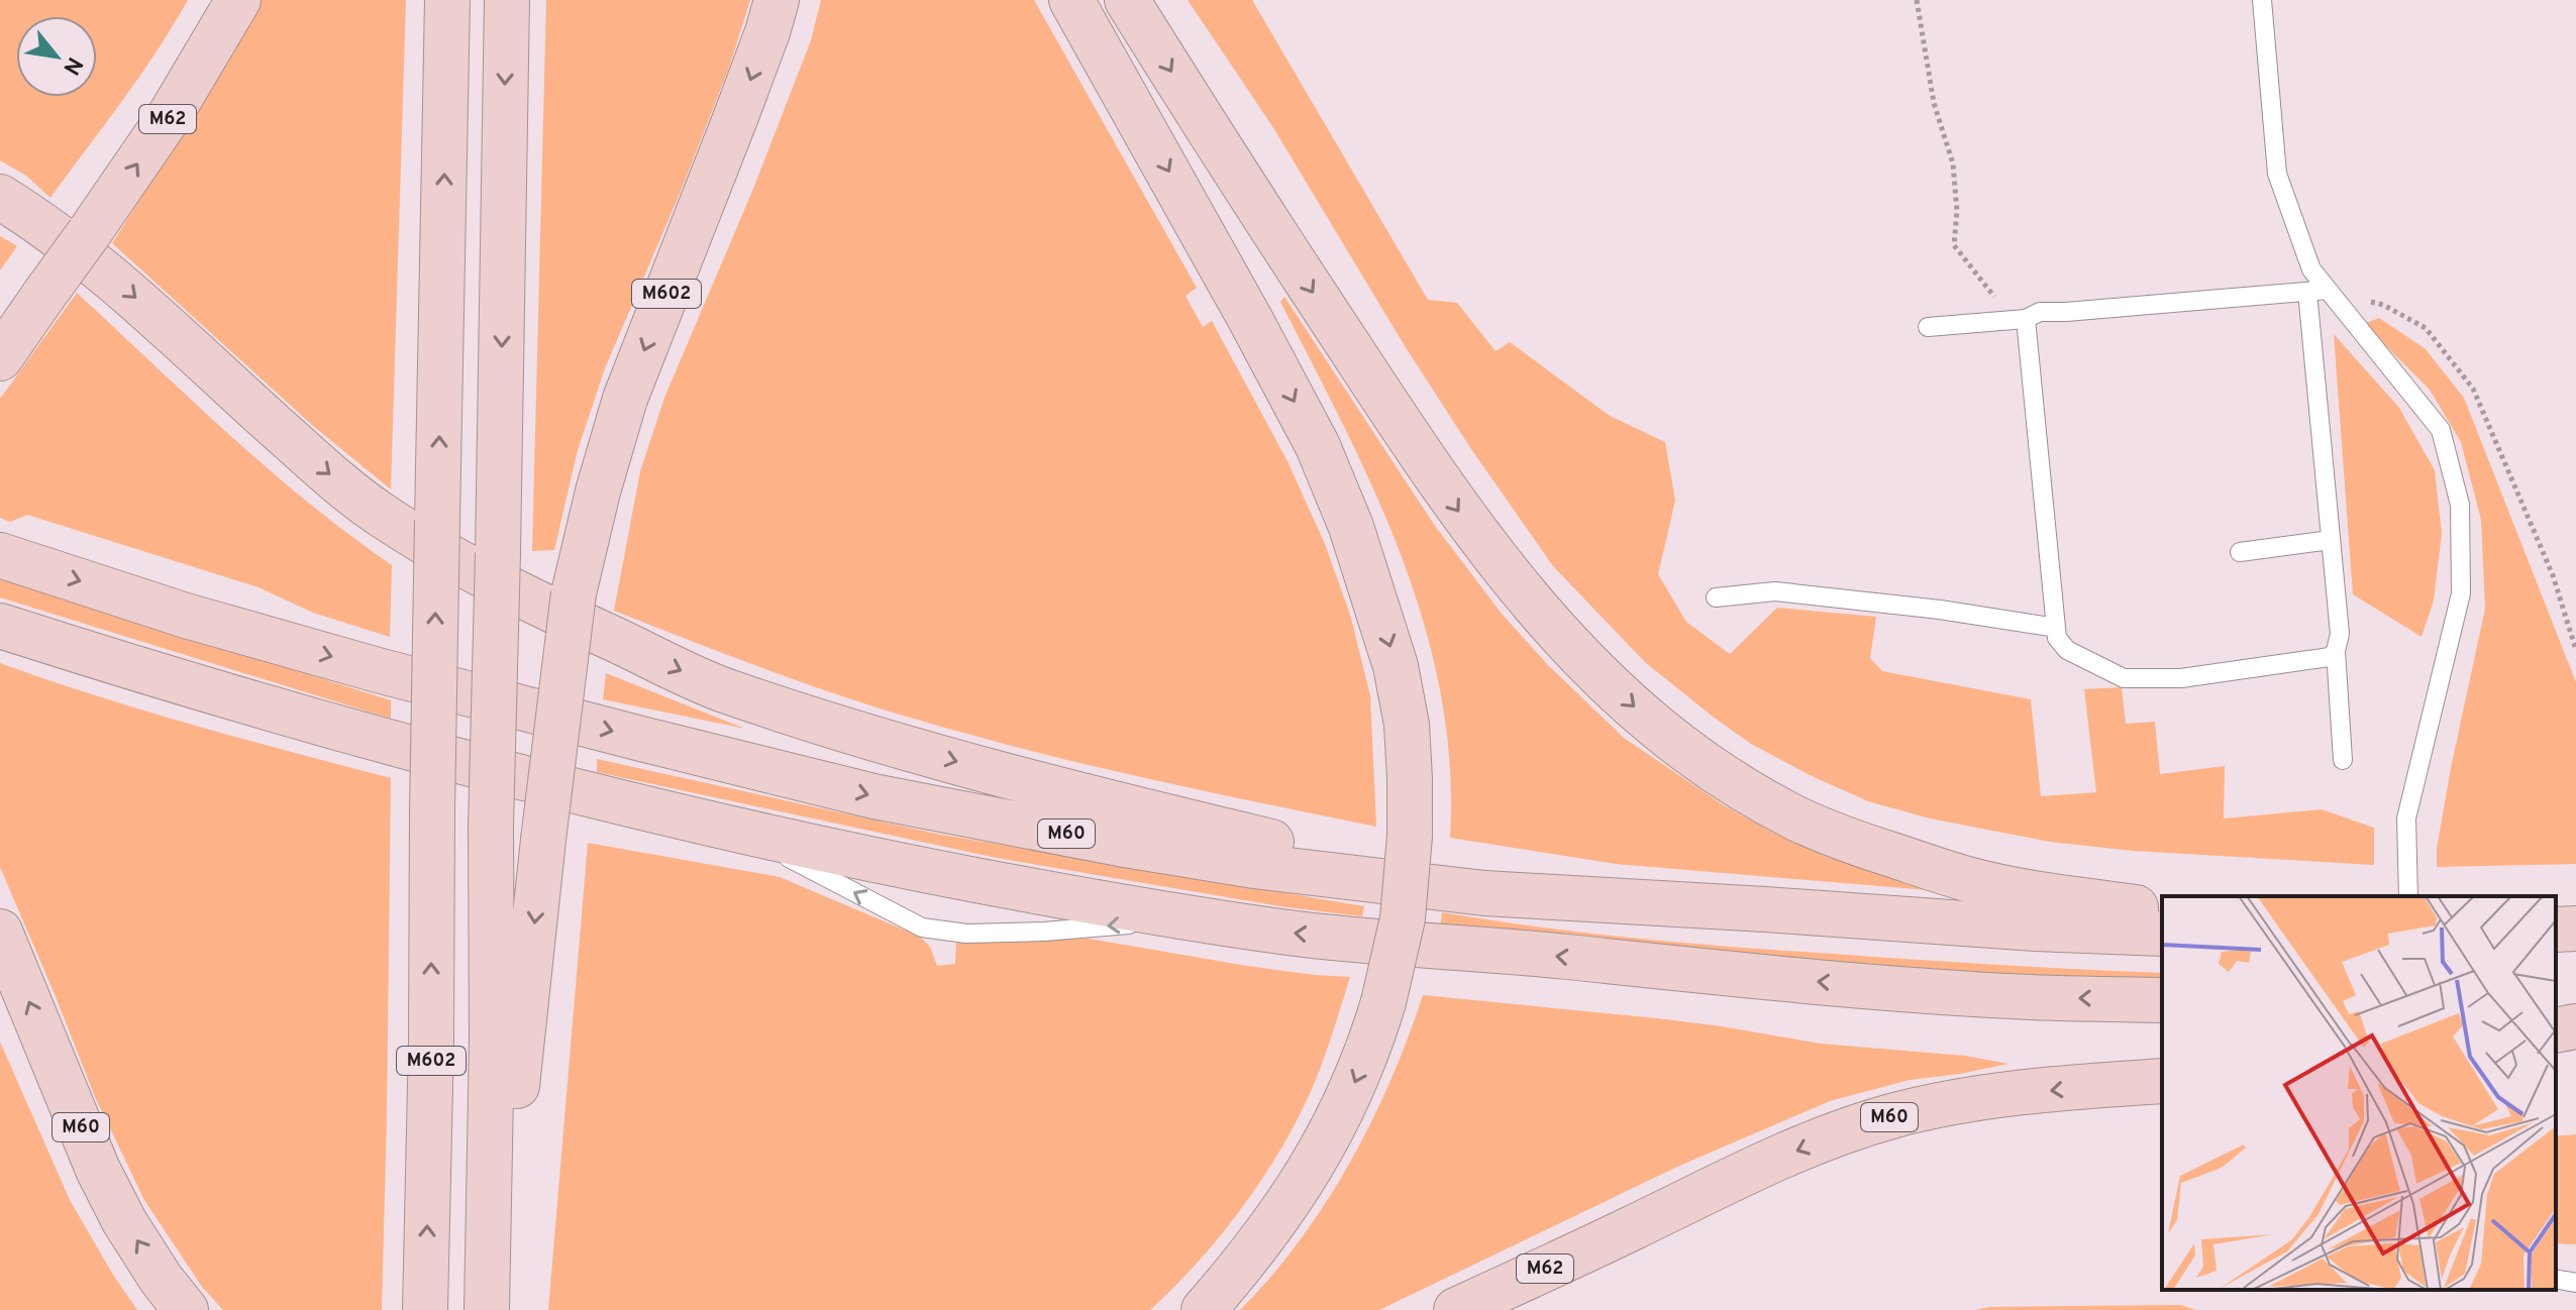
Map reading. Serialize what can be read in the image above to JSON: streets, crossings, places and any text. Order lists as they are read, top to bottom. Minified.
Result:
{"streets":{"highway":["M62","M602","M60"]},"crossings":[["M62","M60"]],"north":"bottom right"}
